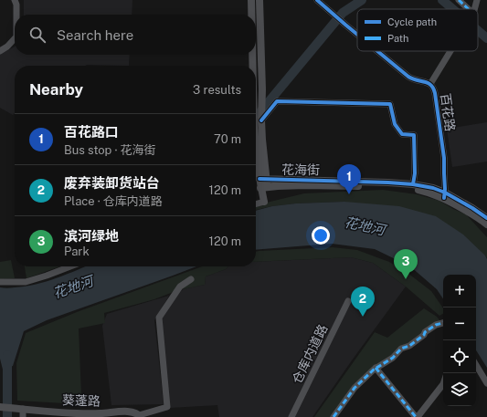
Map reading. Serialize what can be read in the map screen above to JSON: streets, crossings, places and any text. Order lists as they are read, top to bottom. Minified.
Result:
{"streets":{"street":["百花路","花海街","仓库内道路","葵蓬路"]},"crossings":[["百花路","花海街"]],"water":["花地河"],"legend":["Cycle path","Path"],"page":{"search":"Search here","heading":["Nearby","3 results"],"list":[{"mark":"1","name":"百花路口","note":"Bus stop · 花海街","value":"70 m"},{"mark":"2","name":"废弃装卸货站台","note":"Place · 仓库内道路","value":"120 m"},{"mark":"3","name":"滨河绿地","note":"Park","value":"120 m"}],"pins":["1","3","2"],"map_buttons":["+","−"]}}
